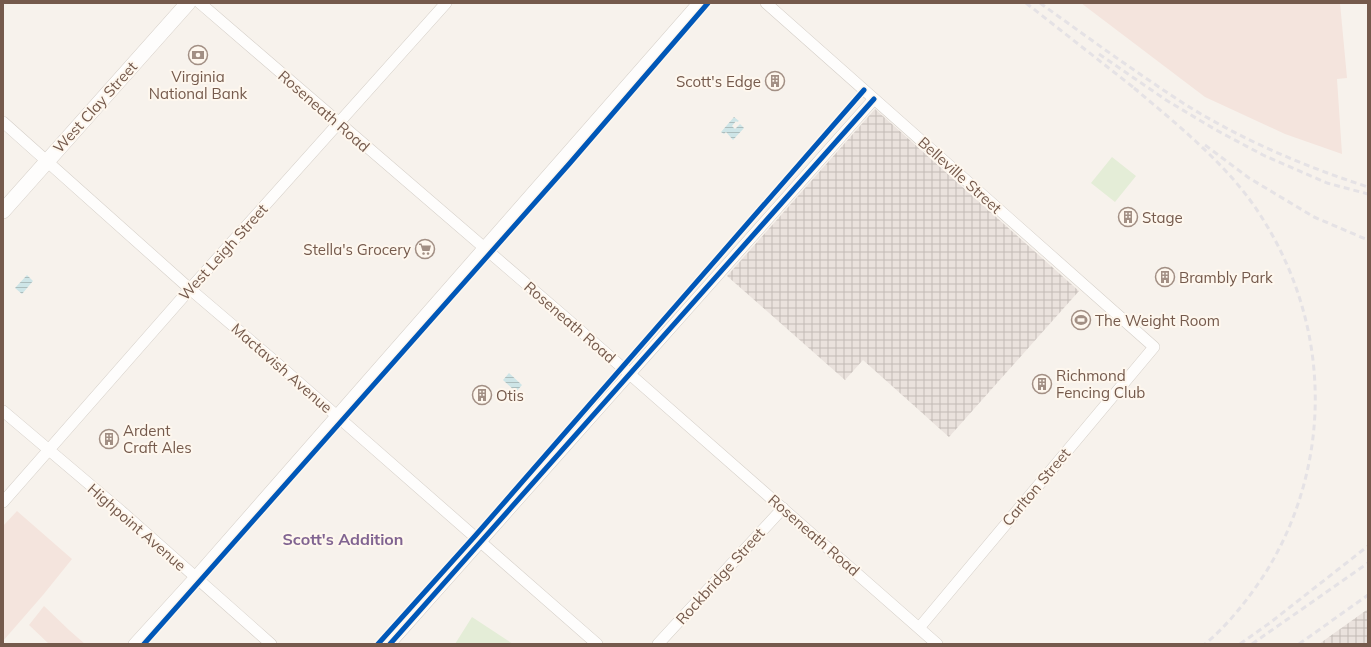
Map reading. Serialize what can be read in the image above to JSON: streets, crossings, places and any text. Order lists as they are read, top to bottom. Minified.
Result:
{"streets":{"street":["West Clay Street","Roseneath Road","Belleville Street","West Leigh Street","Mactavish Avenue","Carlton Street","Highpoint Avenue","Rockbridge Street"]},"crossings":[["West Clay Street","Mactavish Avenue"],["Roseneath Road","West Leigh Street"],["Roseneath Road","Carlton Street"],["Roseneath Road","Rockbridge Street"],["Belleville Street","Carlton Street"],["West Leigh Street","Mactavish Avenue"],["West Leigh Street","Highpoint Avenue"]],"districts":["Scott's Addition"],"places":{"bank":["Virginia National Bank"],"building":["Scott's Edge","Stage","Brambly Park","Richmond Fencing Club","Otis","Ardent Craft Ales"],"supermarket":["Stella's Grocery"],"sports":["The Weight Room"]}}
